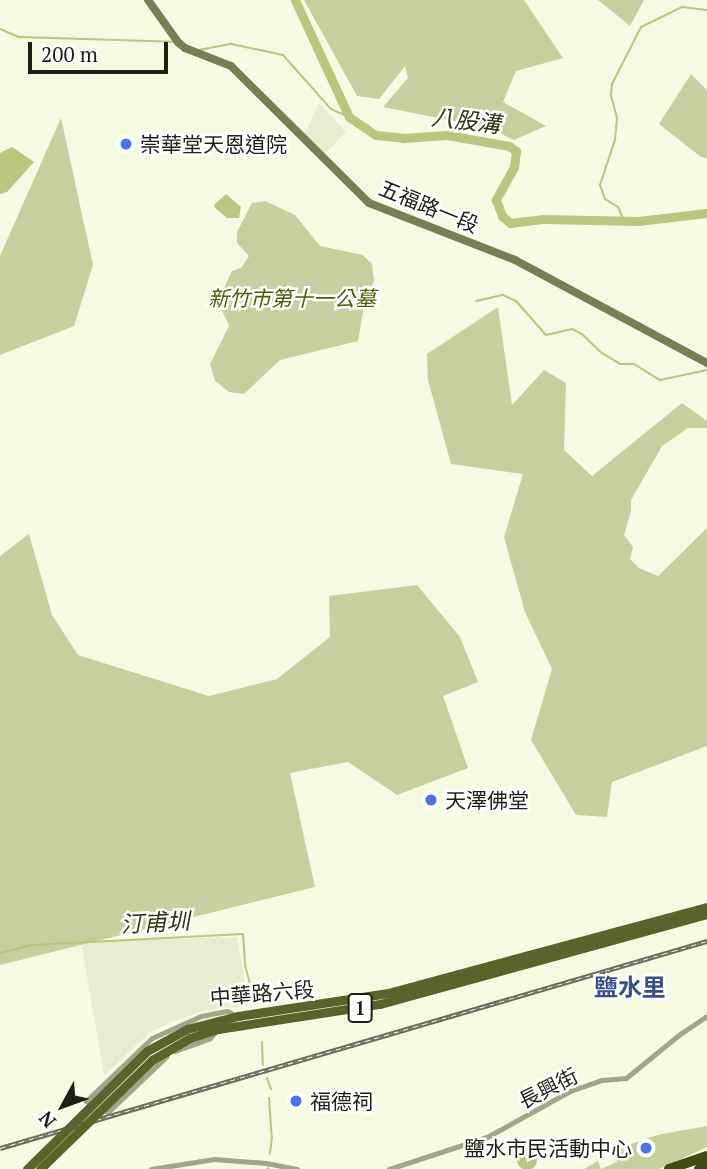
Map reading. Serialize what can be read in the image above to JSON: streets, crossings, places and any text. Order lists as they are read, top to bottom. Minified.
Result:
{"streets":{"main road":["五福路一段","中華路六段","1"],"street":["長興街"]},"crossings":[["中華路六段","1"]],"districts":["鹽水里"],"water":["八股溝","汀甫圳"],"parks":["新竹市第十一公墓"],"places":["崇華堂天恩道院","天澤佛堂","福德祠","鹽水市民活動中心"],"scale_bar":"200 m","north":"bottom left"}
